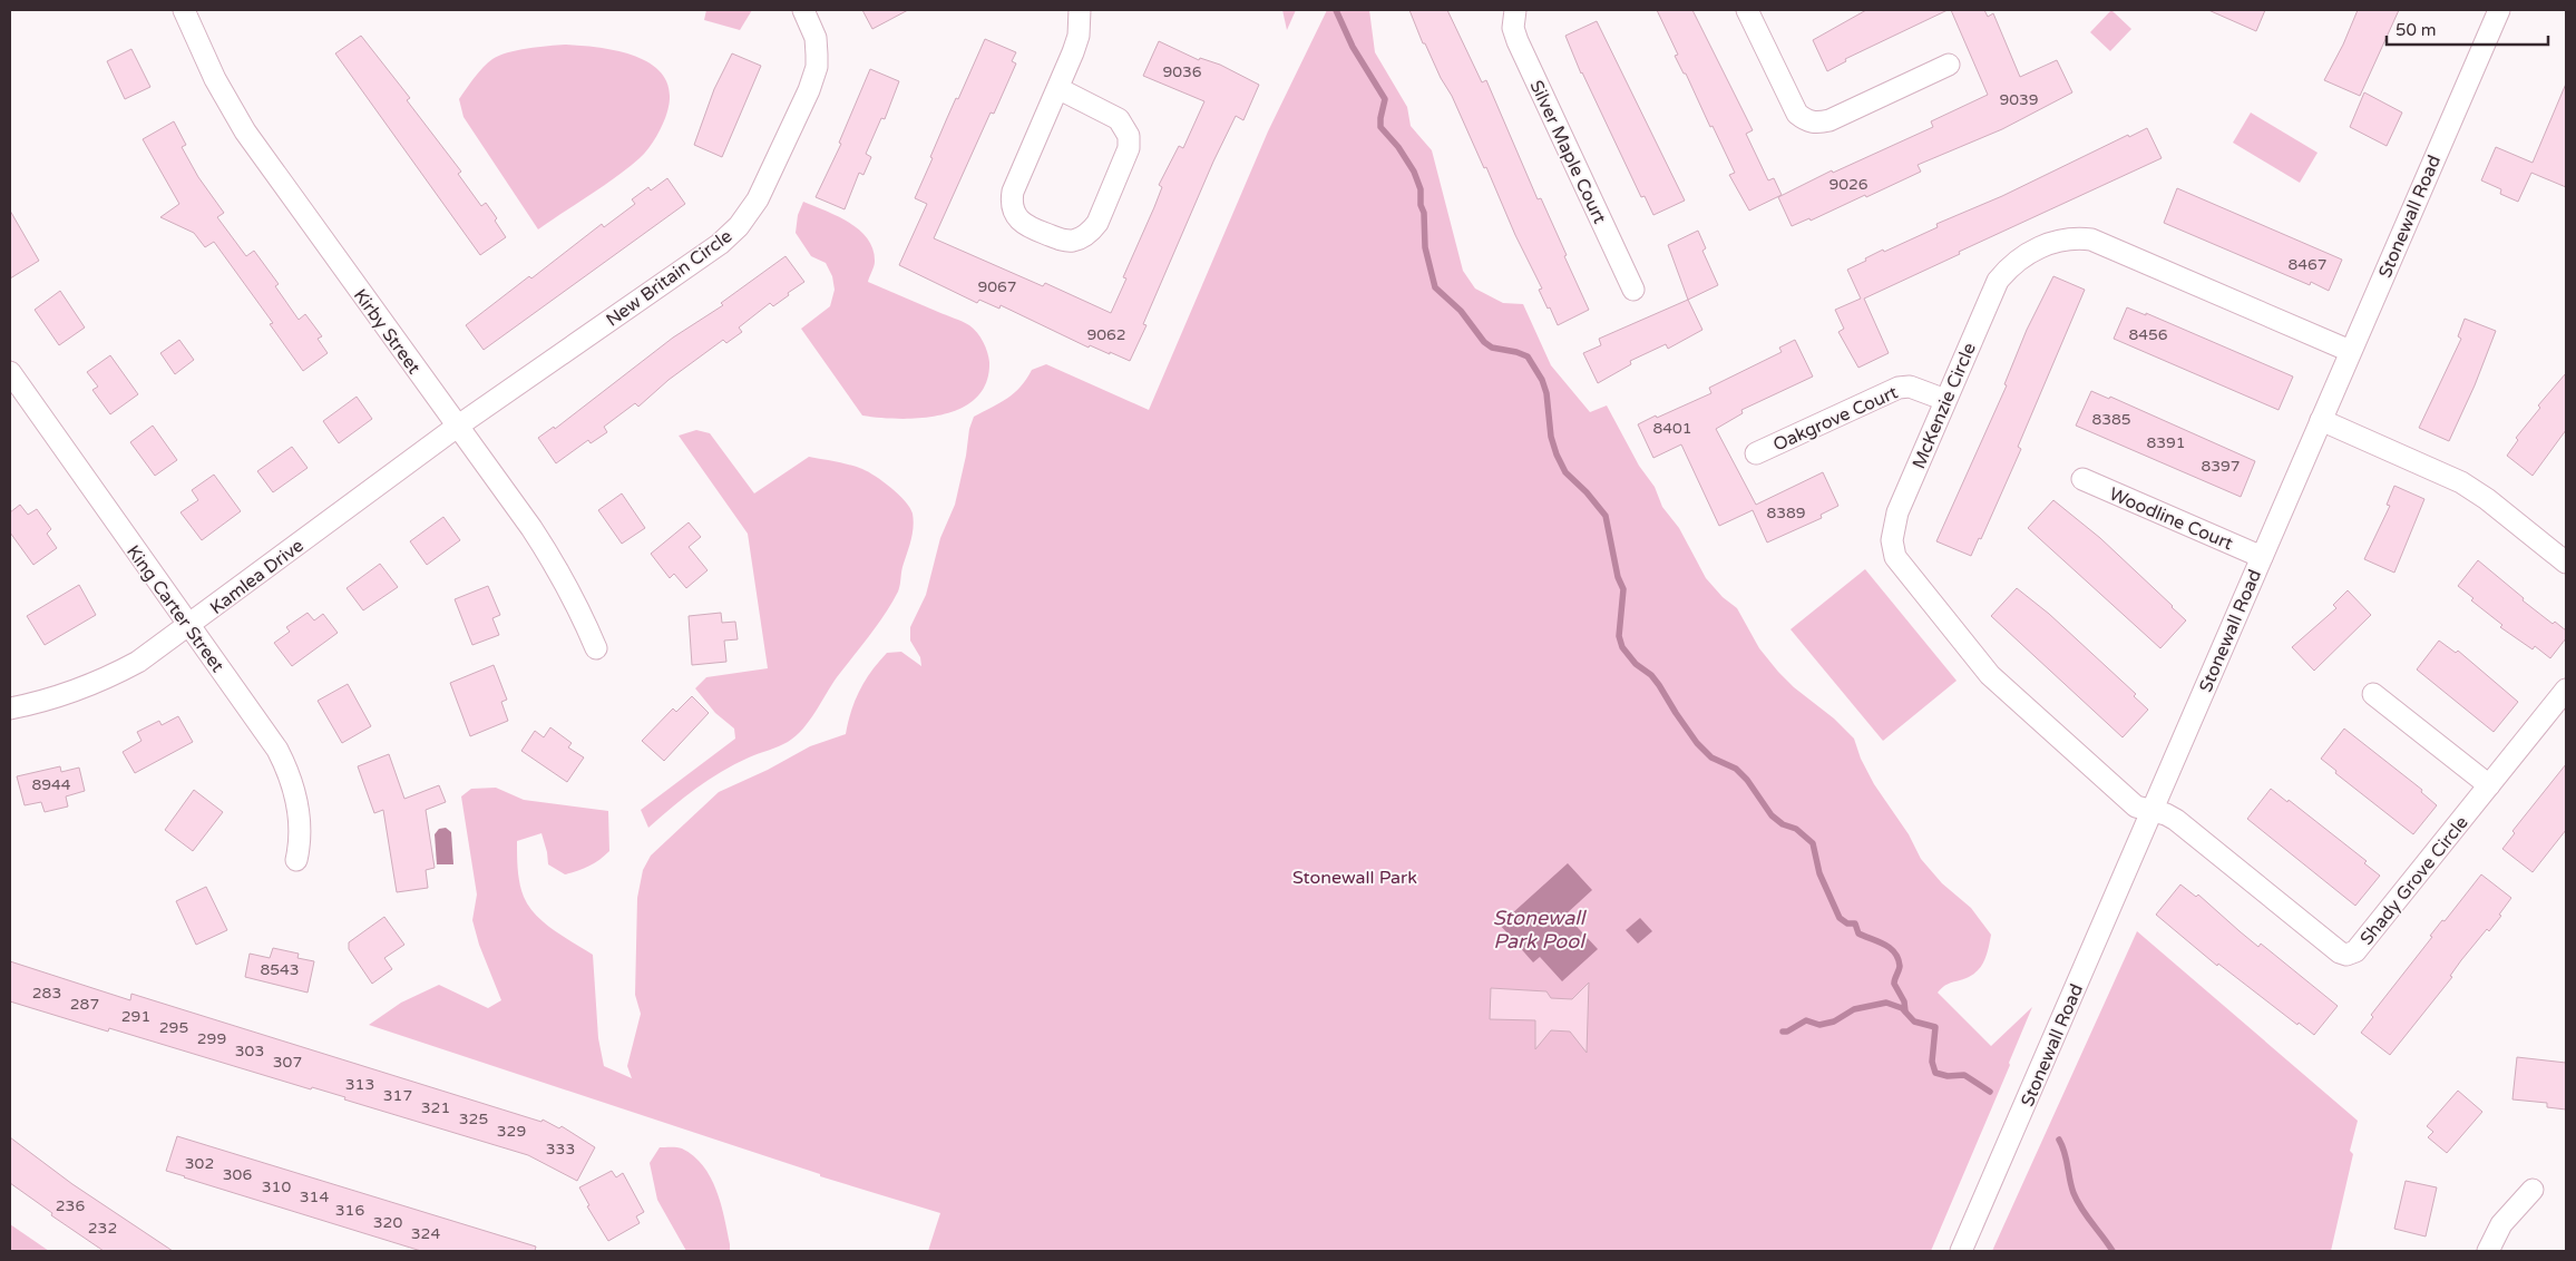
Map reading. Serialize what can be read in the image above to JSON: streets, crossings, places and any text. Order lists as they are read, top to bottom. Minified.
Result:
{"streets":{"street":["Silver Maple Court","Stonewall Road","New Britain Circle","Kirby Street","McKenzie Circle","Oakgrove Court","Woodline Court","Kamlea Drive","King Carter Street","Shady Grove Circle"]},"crossings":[["Stonewall Road","McKenzie Circle"],["Stonewall Road","Woodline Court"],["Stonewall Road","Shady Grove Circle"],["New Britain Circle","Kirby Street"],["New Britain Circle","Kamlea Drive"],["Kirby Street","Kamlea Drive"],["McKenzie Circle","Oakgrove Court"],["McKenzie Circle","Shady Grove Circle"],["Kamlea Drive","King Carter Street"]],"water":["Stonewall Park Pool"],"parks":["Stonewall Park"],"house_numbers":["9036","9039","9026","8467","9067","9062","8456","8385","8401","8391","8397","8389","8944","8543","283","287","291","295","299","303","307","313","317","321","325","329","333","302","306","310","314","236","316","320","232","324"],"scale_bar":"50 m"}
